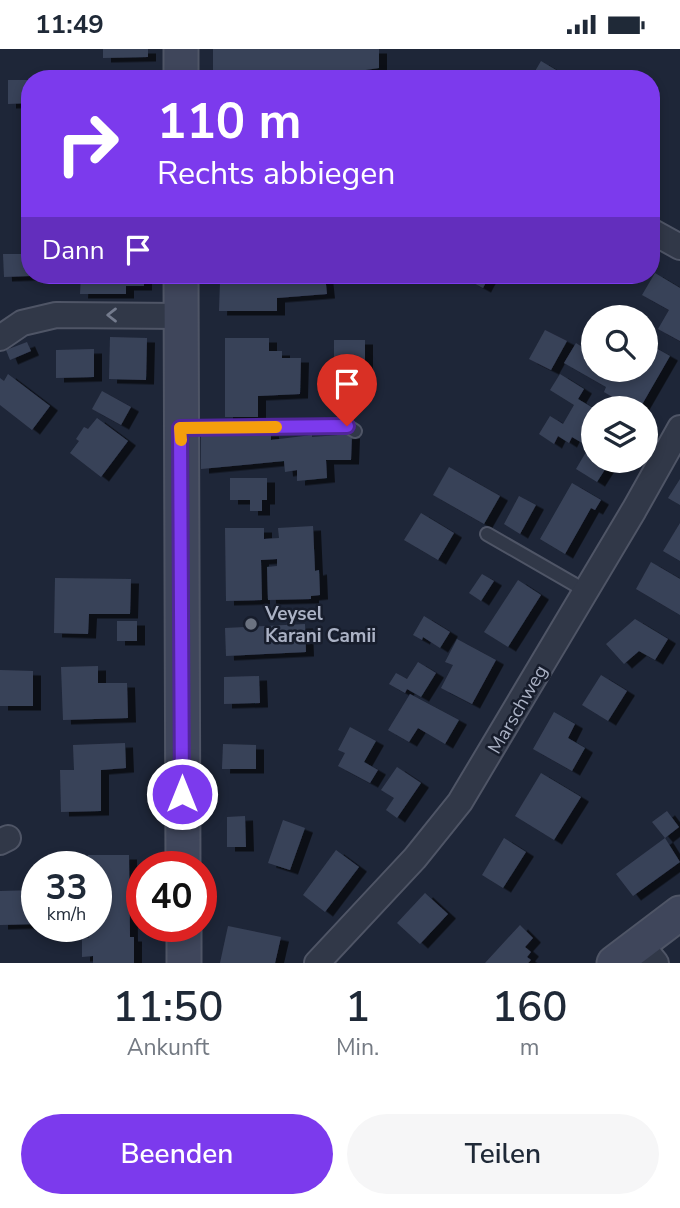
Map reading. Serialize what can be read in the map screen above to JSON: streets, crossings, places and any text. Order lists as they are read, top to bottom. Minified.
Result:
{"streets":{"street":["Marschweg"]},"places":["Veysel Karani Camii"],"page":{"status":"11:49","turn":["110 m","Rechts abbiegen"],"then":"Dann","speed":"33 km/h","limit":"40","eta":["11:50","Ankunft","1","Min.","160","m"],"buttons":["Beenden","Teilen"]}}
